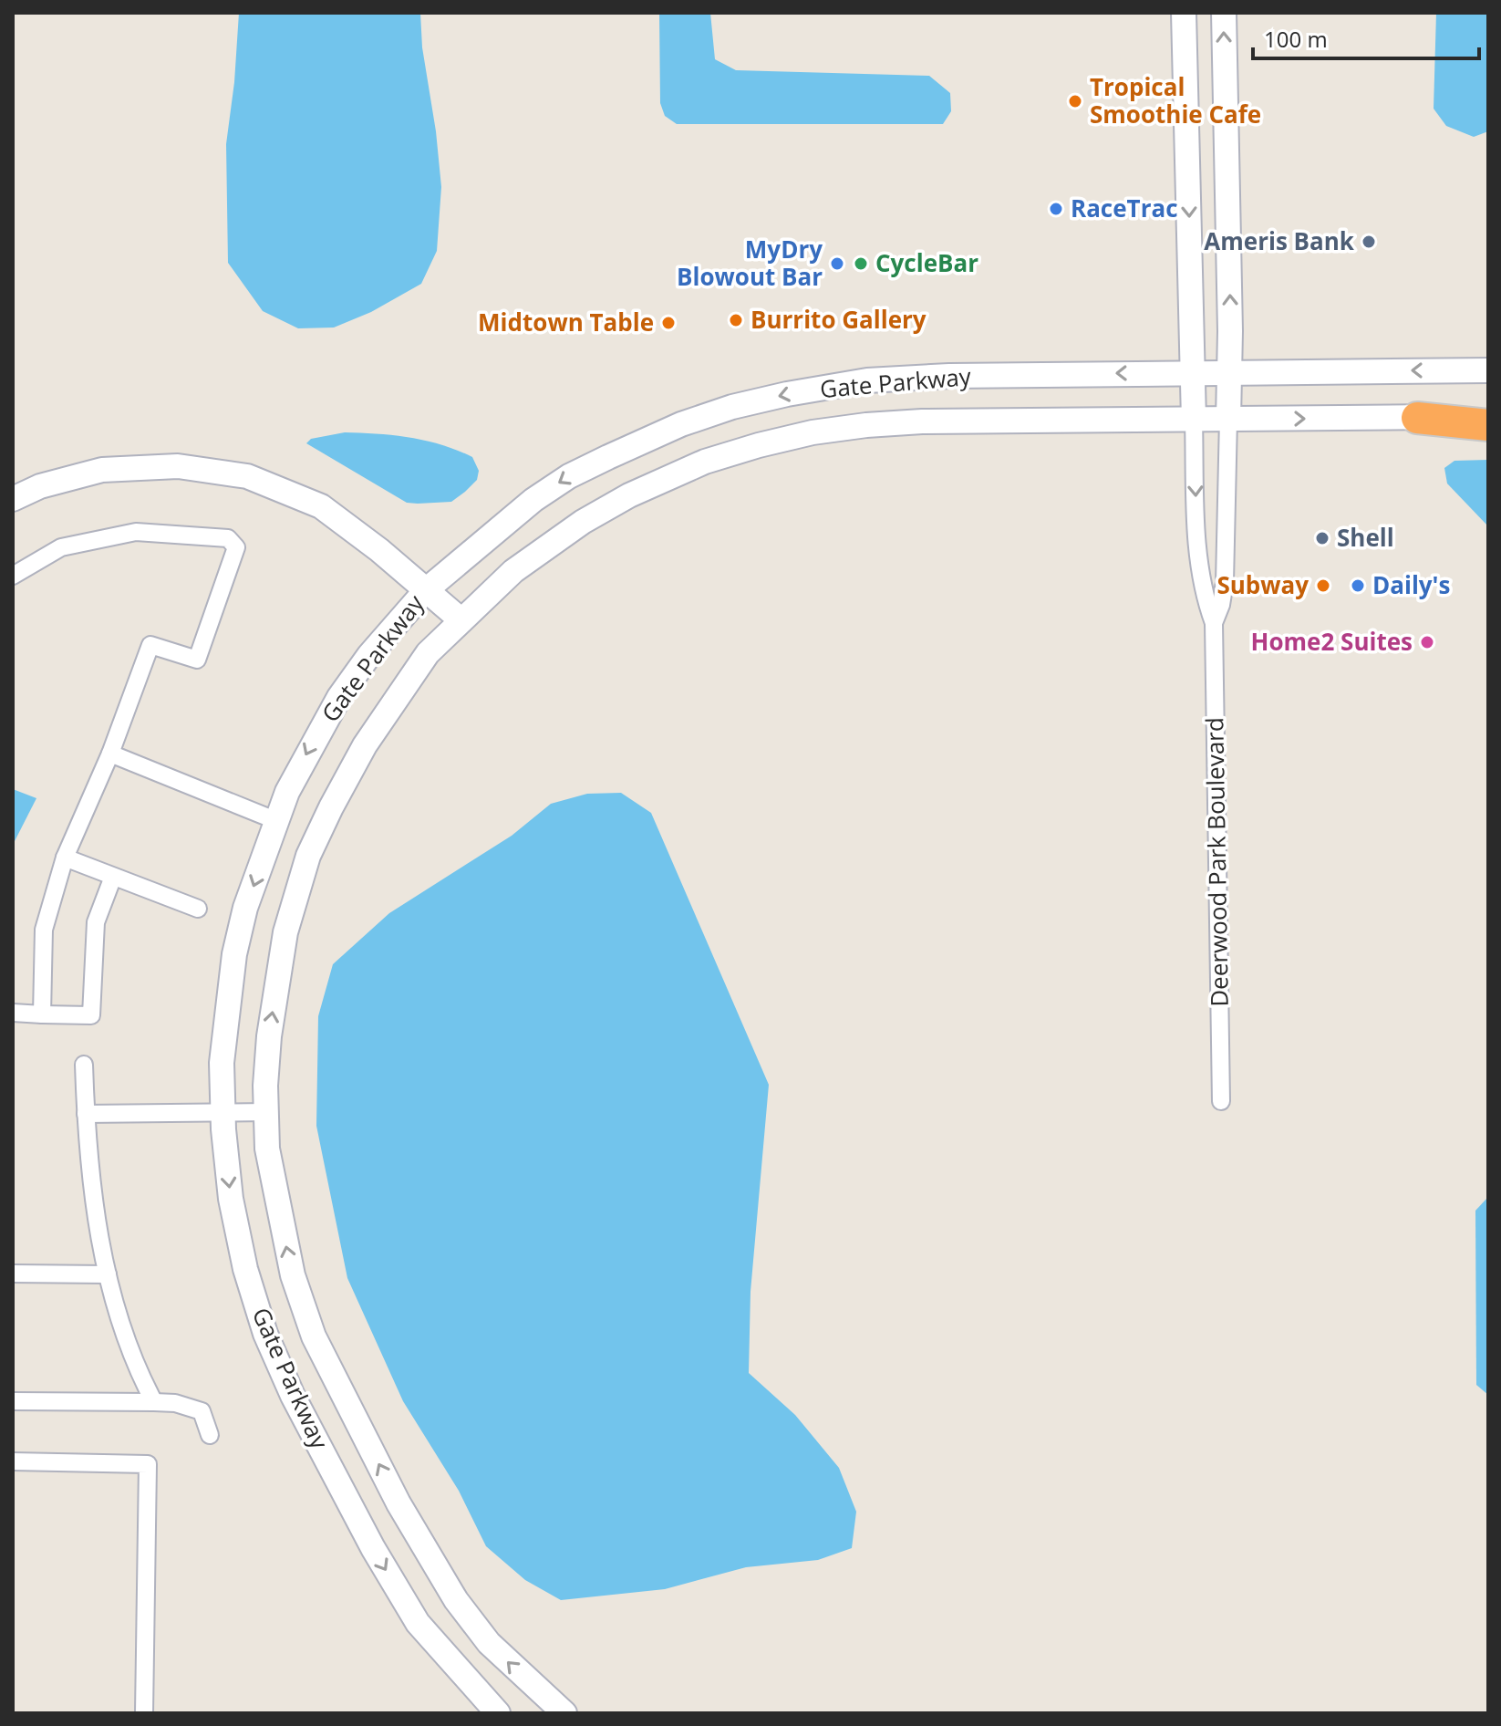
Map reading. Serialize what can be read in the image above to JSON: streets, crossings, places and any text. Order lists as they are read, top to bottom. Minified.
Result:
{"streets":{"main road":["Gate Parkway","Deerwood Park Boulevard"]},"crossings":[["Gate Parkway","Deerwood Park Boulevard"]],"places":["Tropical Smoothie Cafe","RaceTrac","Ameris Bank","MyDry Blowout Bar","CycleBar","Burrito Gallery","Midtown Table","Shell","Subway","Daily's","Home2 Suites"],"scale_bar":"100 m"}
